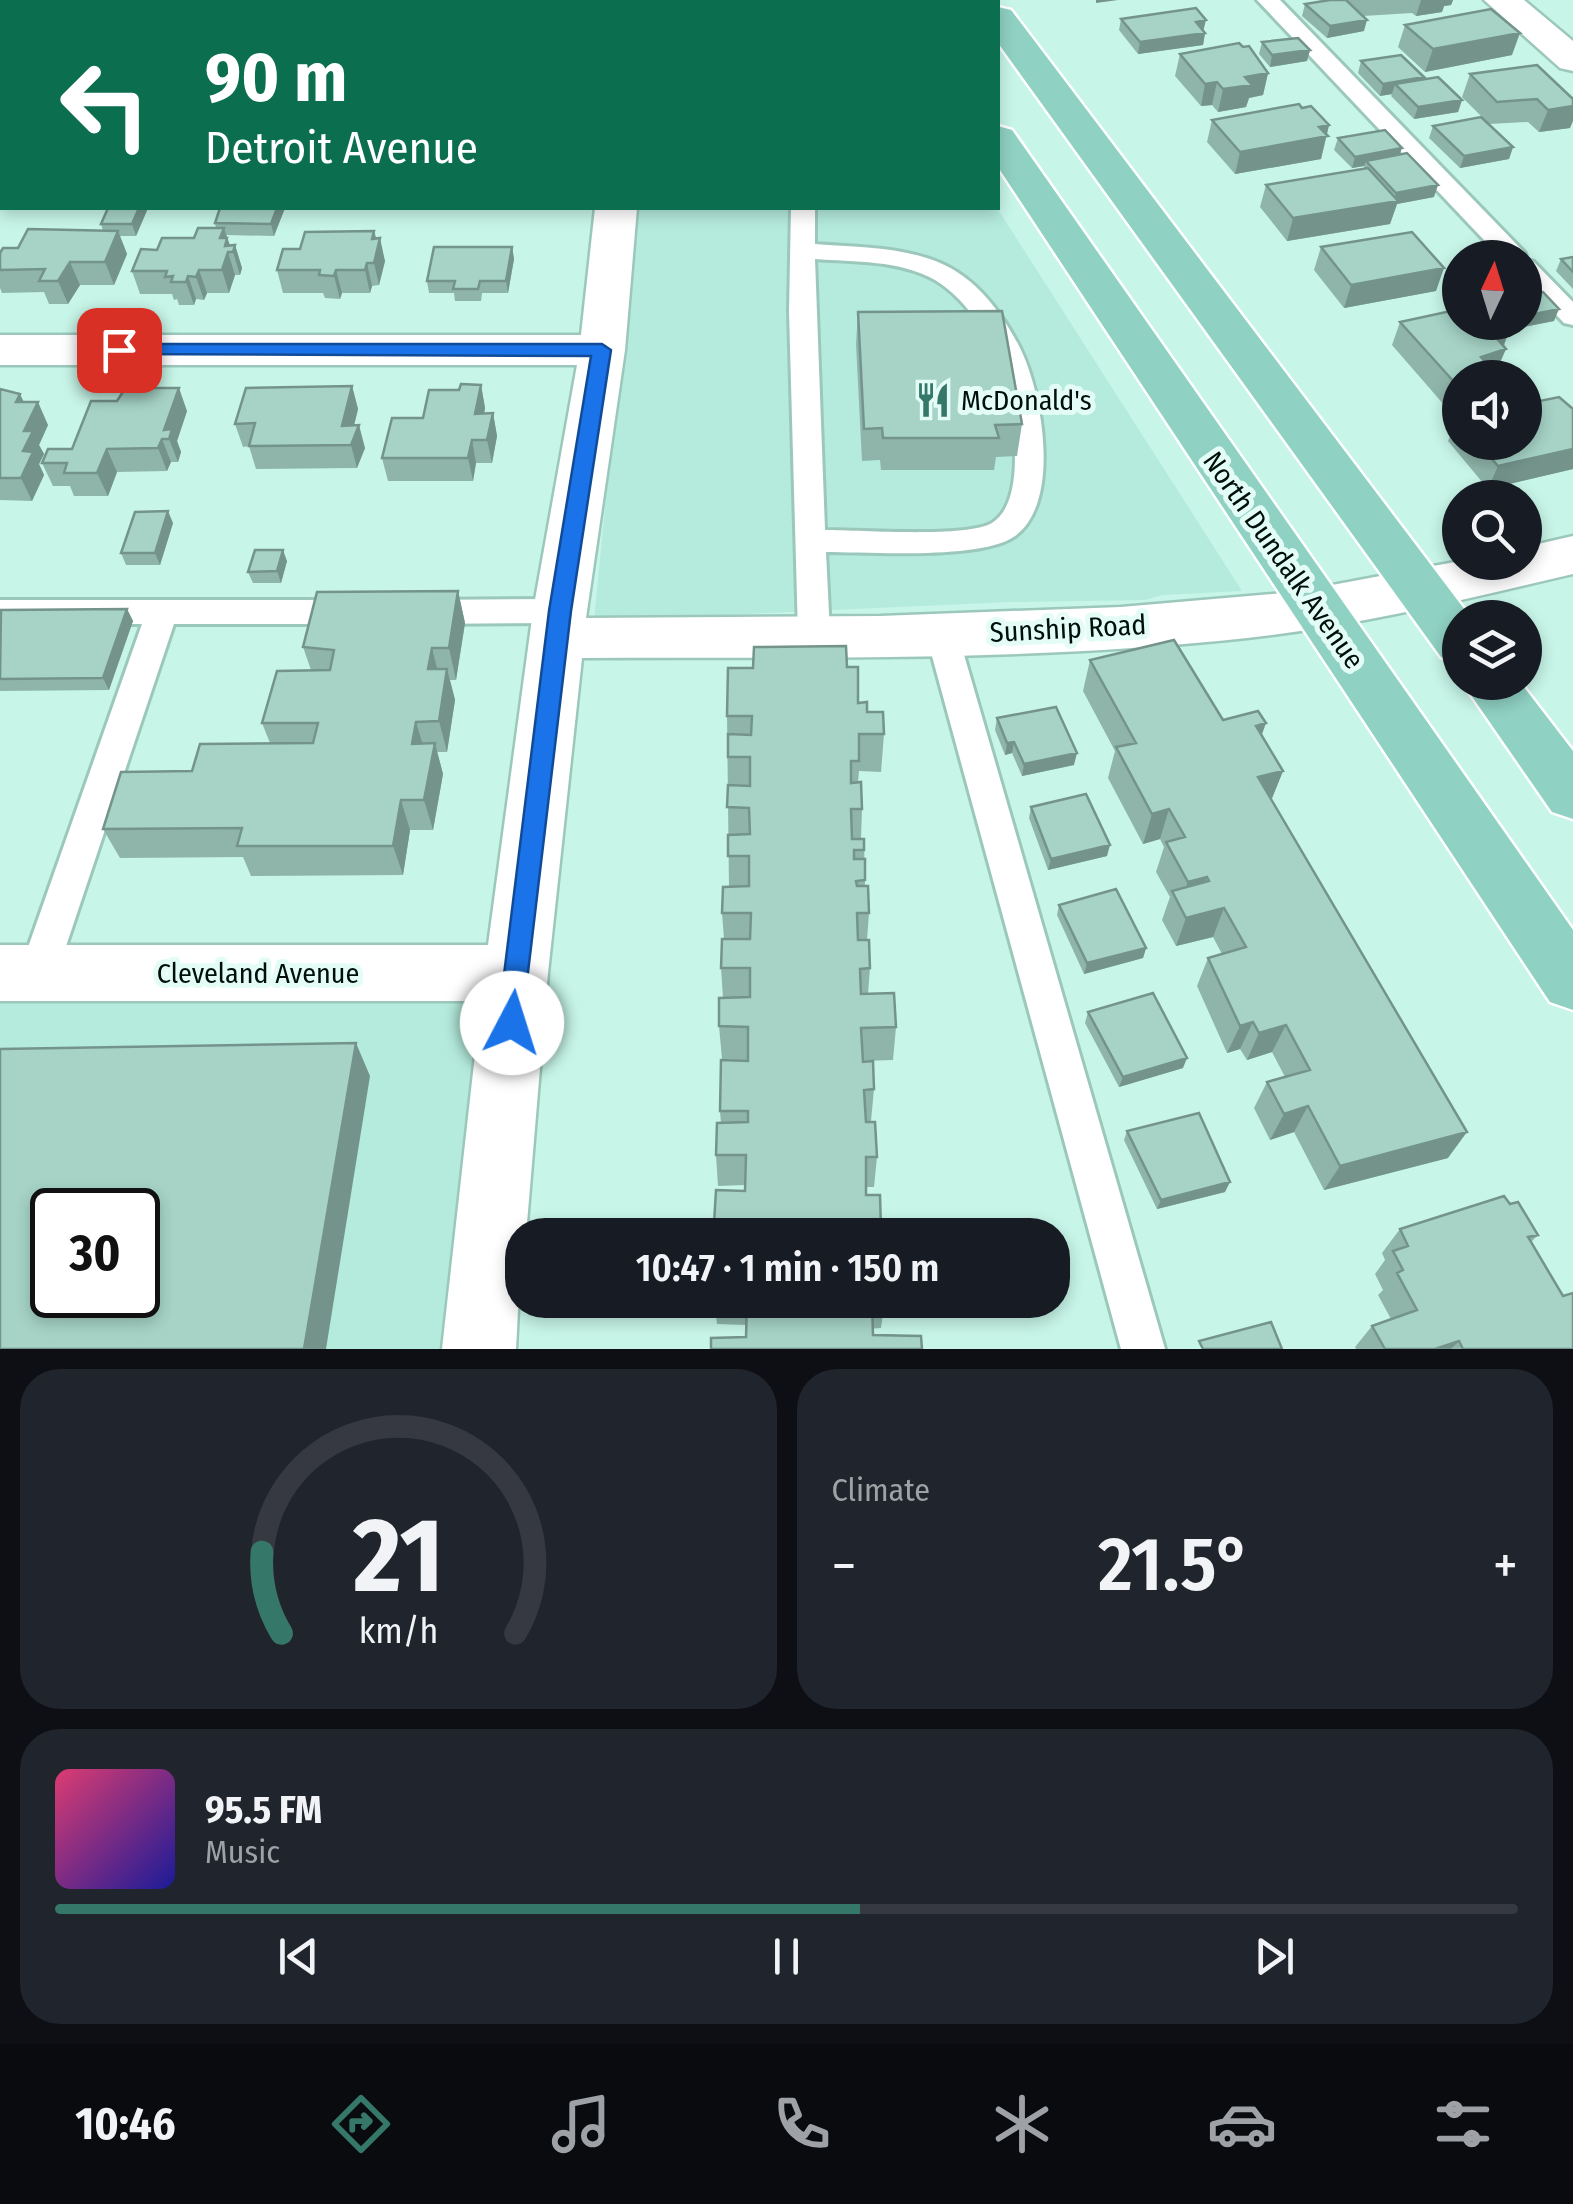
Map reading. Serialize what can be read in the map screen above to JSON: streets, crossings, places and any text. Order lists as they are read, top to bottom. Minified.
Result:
{"streets":{"main road":["North Dundalk Avenue"],"street":["Sunship Road","Cleveland Avenue"]},"crossings":[["North Dundalk Avenue","Sunship Road"]],"places":{"restaurant":["McDonald's"]},"north":"top","page":{"turn":["90 m","Detroit Avenue"],"limit":"30","trip":"10:47 · 1 min · 150 m","tile":"Climate","heat":["−","21.5°","+"],"song":["95.5 FM","Music"],"tabs":"10:46","gauge":["21","km/h"]}}
